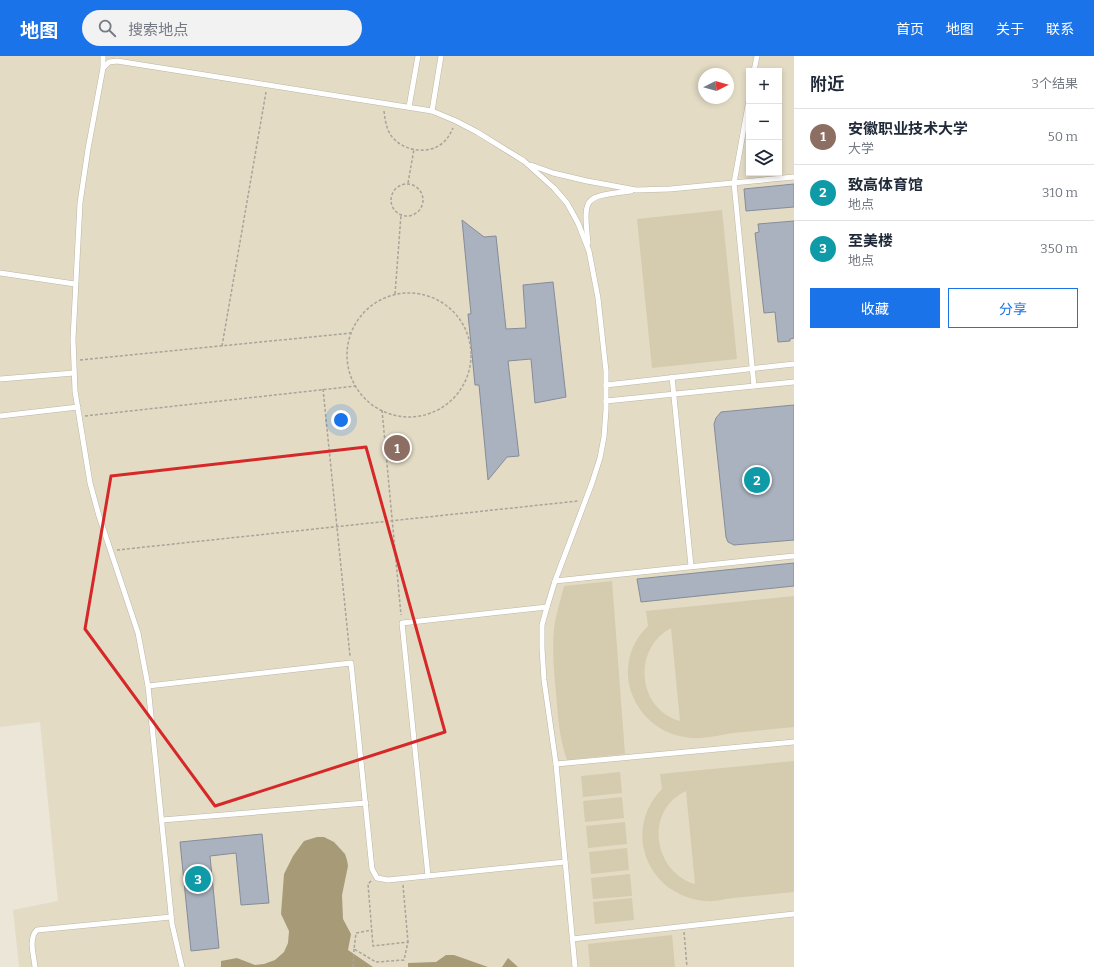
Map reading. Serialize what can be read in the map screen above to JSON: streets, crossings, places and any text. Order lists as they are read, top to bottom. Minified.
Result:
{"north":"right","page":{"header":"地图","search":"搜索地点","nav":["首页","地图","关于","联系"],"heading":["附近","3个结果"],"map_buttons":["+","−"],"list":[{"mark":"1","name":"安徽职业技术大学","note":"大学","value":"50 m"},{"mark":"2","name":"致高体育馆","note":"地点","value":"310 m"},{"mark":"3","name":"至美楼","note":"地点","value":"350 m"}],"buttons":["收藏","分享"],"pins":["1","2","3"]}}
